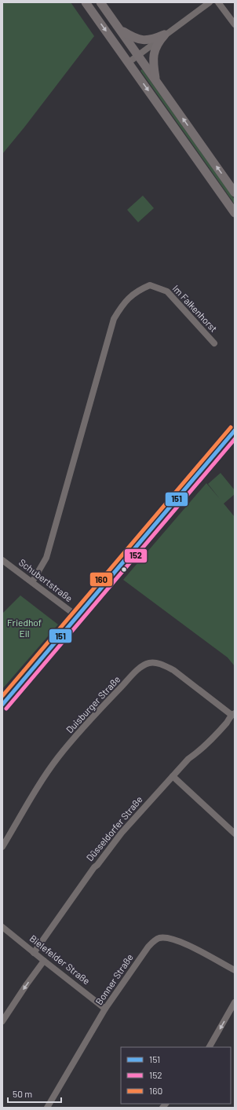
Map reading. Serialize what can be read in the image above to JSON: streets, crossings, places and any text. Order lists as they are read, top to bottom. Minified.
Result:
{"streets":{"street":["Im Falkenhorst","Schubertstraße","Duisburger Straße","Düsseldorfer Straße","Bielefelder Straße","Bonner Straße"]},"crossings":[["Im Falkenhorst","Schubertstraße"],["Duisburger Straße","Düsseldorfer Straße"],["Düsseldorfer Straße","Bielefelder Straße"],["Bielefelder Straße","Bonner Straße"]],"parks":["Friedhof Eil"],"lines":["transit line 160","transit line 151","transit line 152"],"legend":["151","152","160"],"scale_bar":"50 m"}
